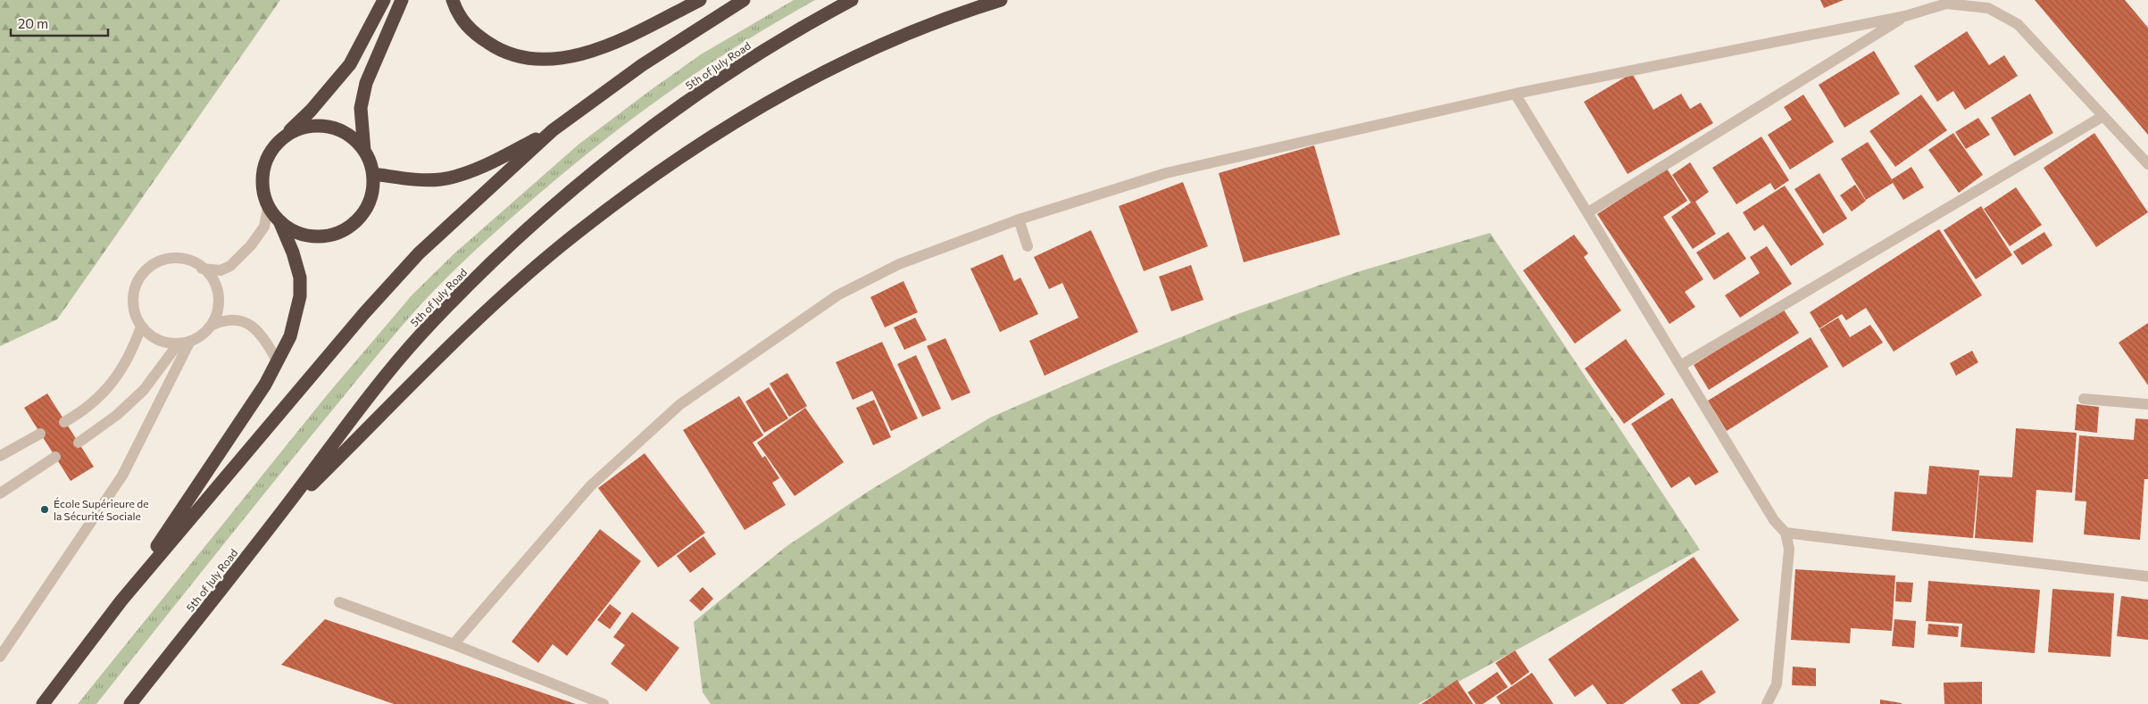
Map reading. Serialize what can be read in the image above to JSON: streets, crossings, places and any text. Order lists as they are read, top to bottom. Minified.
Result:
{"streets":{"highway":["5th of July Road"]},"places":["École Supérieure de la Sécurité Sociale"],"scale_bar":"20 m"}
